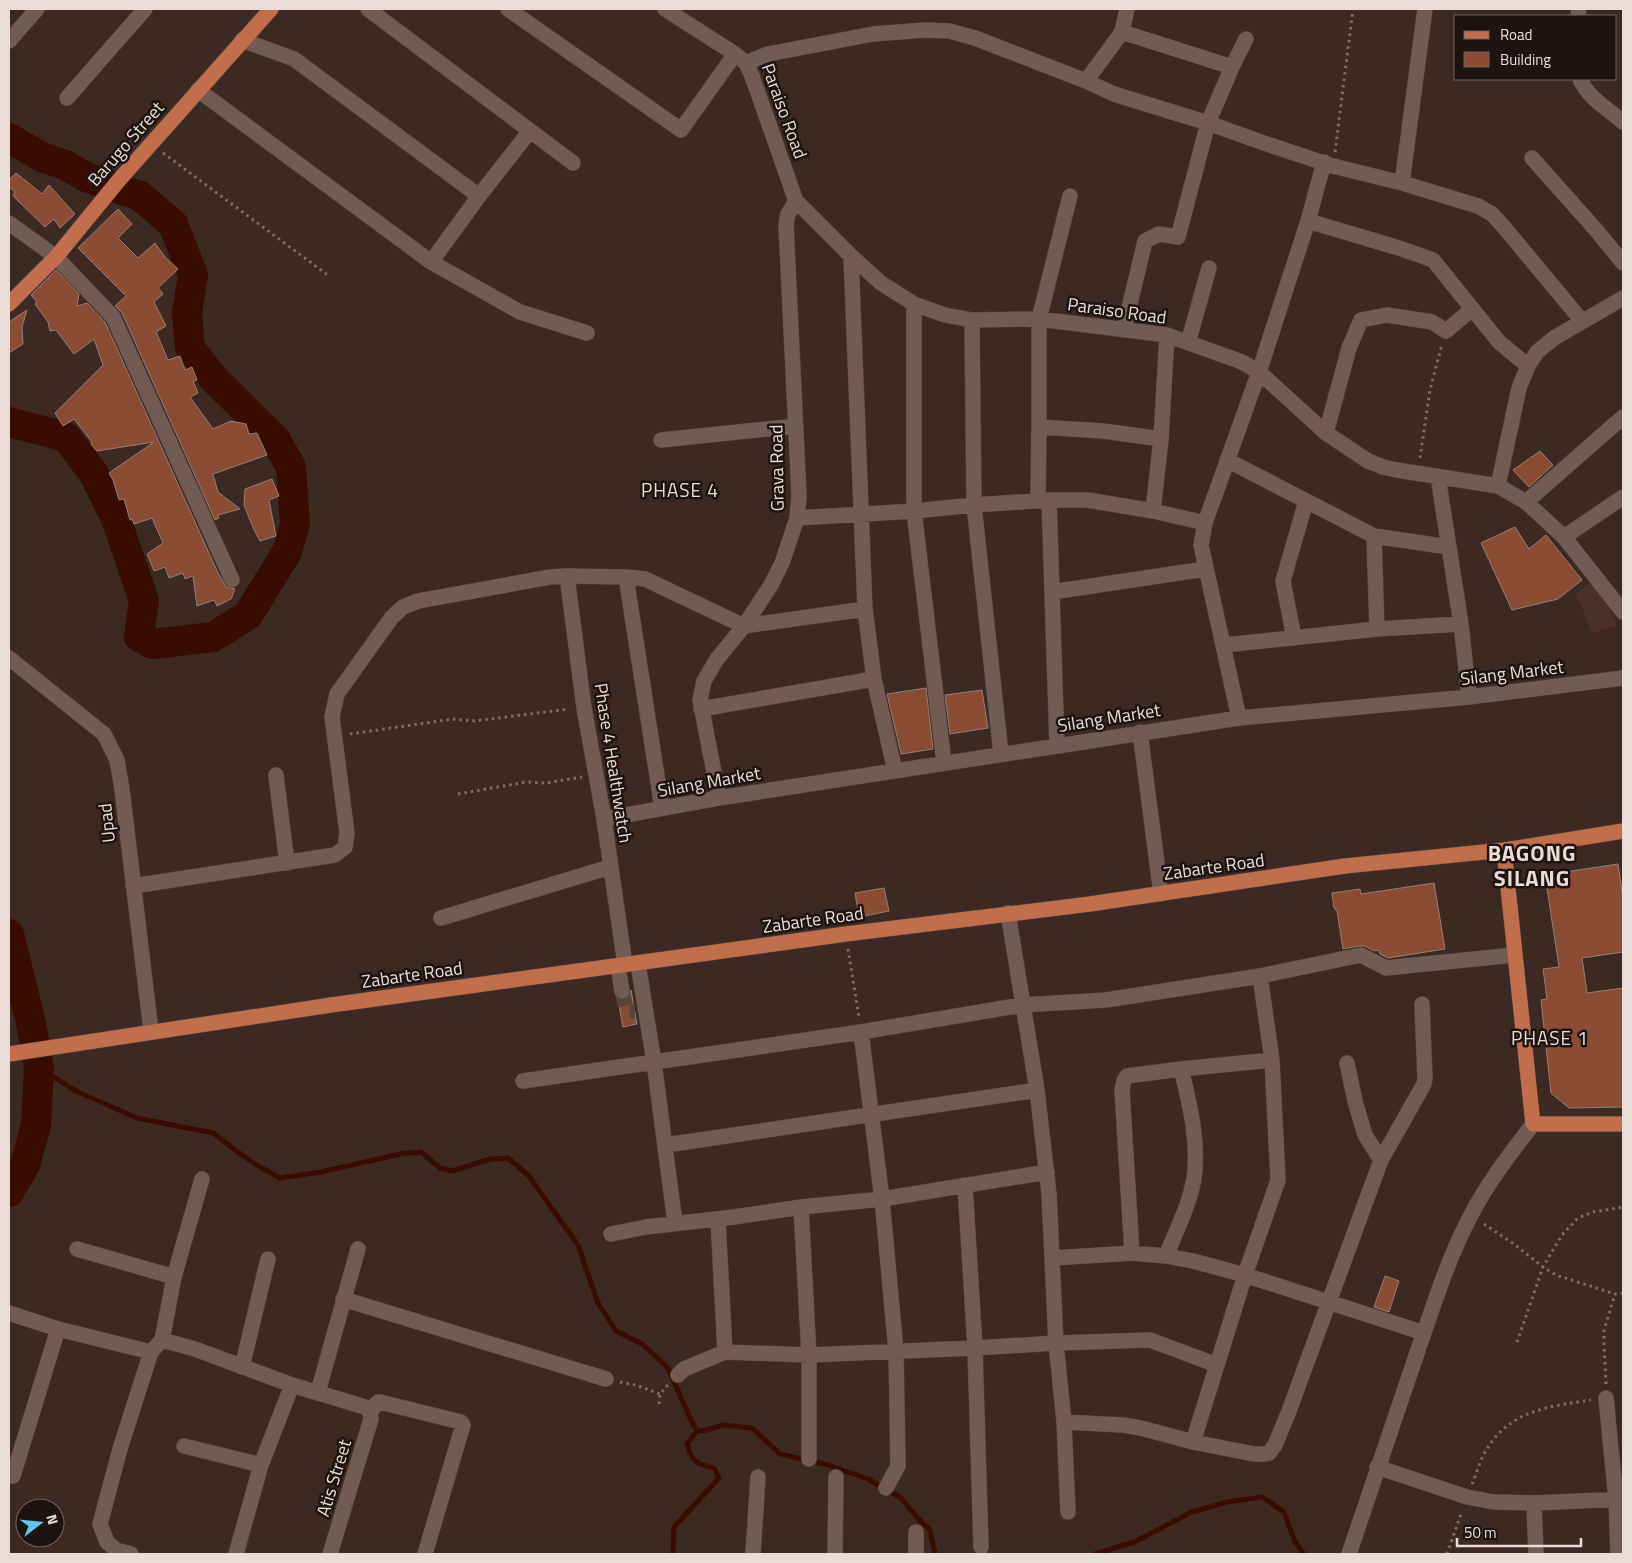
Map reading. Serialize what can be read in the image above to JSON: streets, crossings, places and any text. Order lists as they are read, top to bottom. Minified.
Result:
{"streets":{"main road":["Barugo Street","Zabarte Road"],"street":["Paraiso Road","Grava Road","Silang Market","Phase 4 Healthwatch","Upad","Atis Street"]},"crossings":[["Paraiso Road","Grava Road"],["Grava Road","Silang Market"],["Silang Market","Phase 4 Healthwatch"],["Phase 4 Healthwatch","Zabarte Road"],["Upad","Zabarte Road"]],"districts":["PHASE 4","BAGONG SILANG","PHASE 1"],"legend":["Road","Building"],"scale_bar":"50 m","north":"right"}
